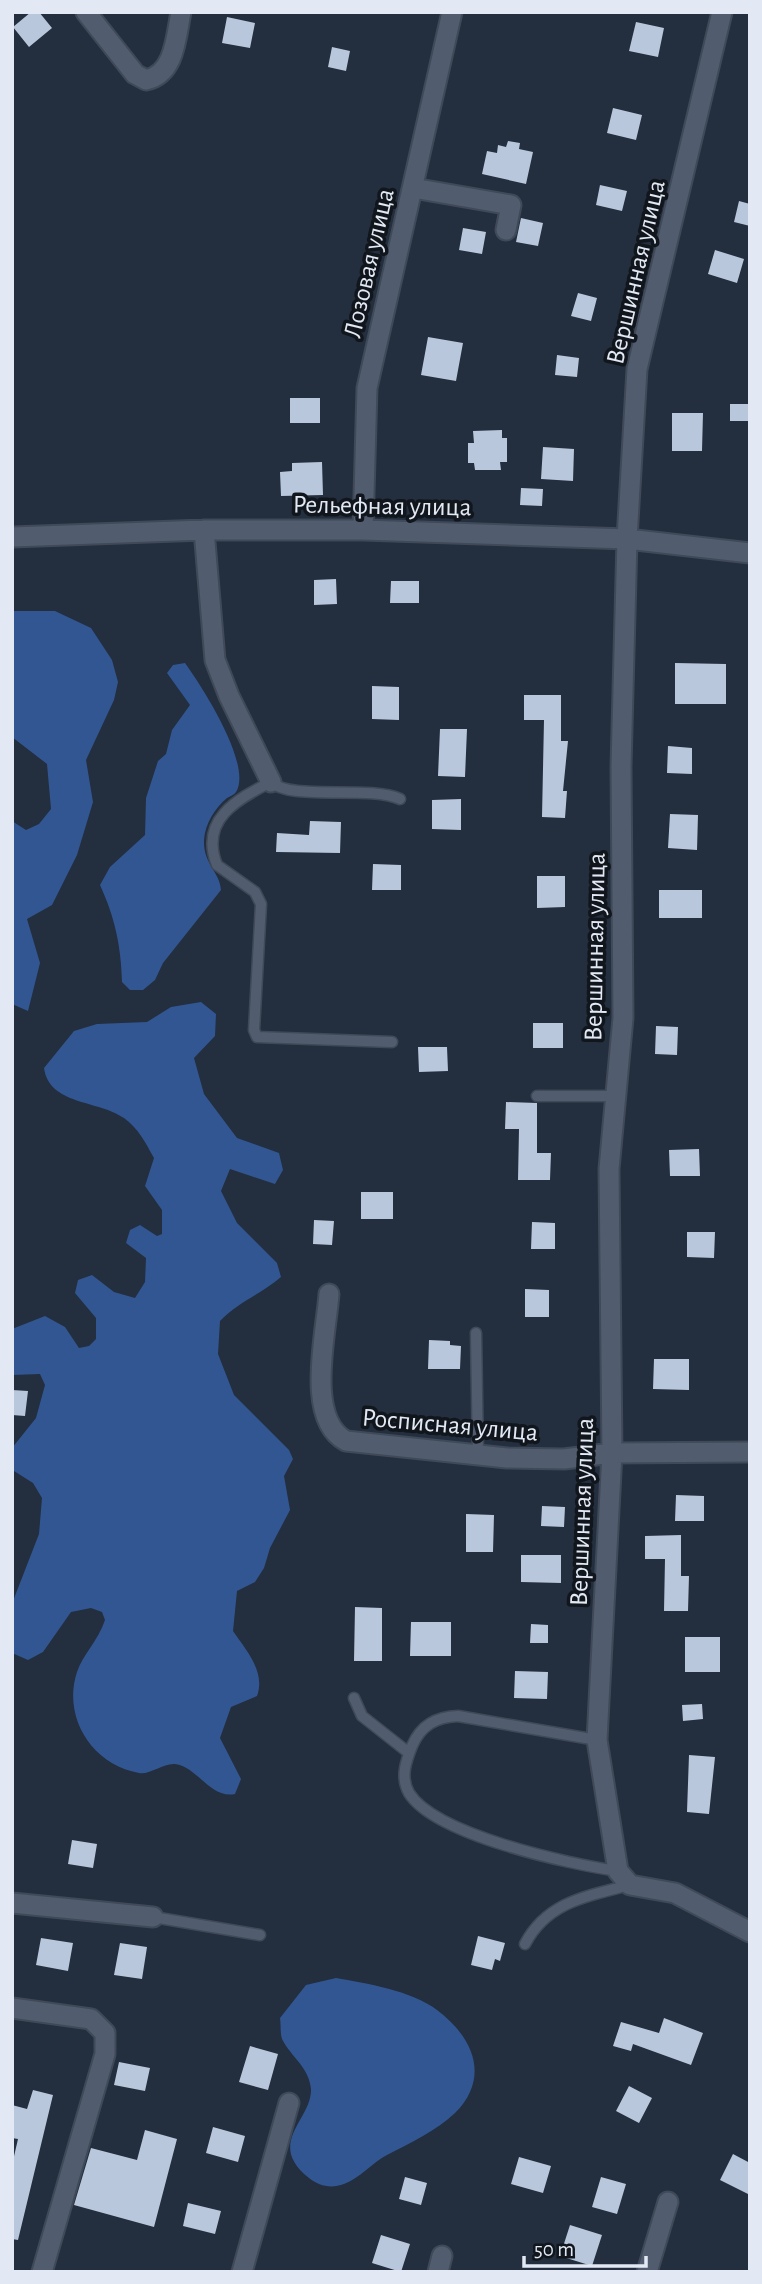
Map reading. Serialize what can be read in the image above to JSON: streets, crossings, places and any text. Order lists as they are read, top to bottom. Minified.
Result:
{"streets":{"street":["Лозовая улица","Вершинная улица","Рельефная улица","Росписная улица"]},"crossings":[["Лозовая улица","Рельефная улица"],["Вершинная улица","Рельефная улица"],["Вершинная улица","Росписная улица"]],"scale_bar":"50 m"}
